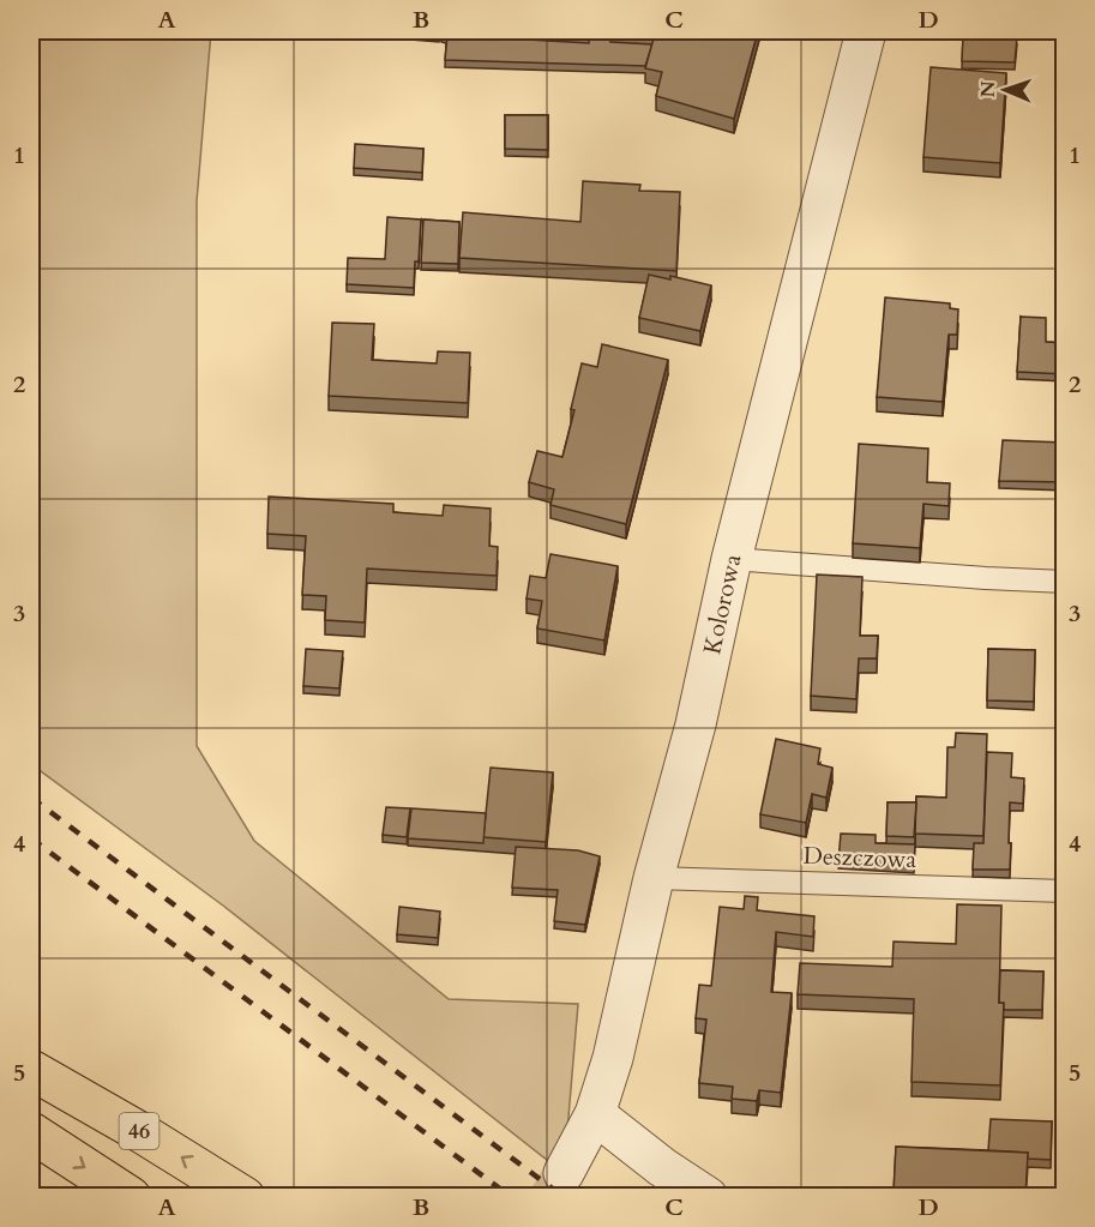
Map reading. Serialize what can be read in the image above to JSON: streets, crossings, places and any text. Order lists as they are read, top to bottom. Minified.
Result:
{"streets":{"main road":["46"],"street":["Kolorowa"],"lane":["Deszczowa"]},"crossings":[["Kolorowa","Deszczowa"]],"north":"left","grid":{"columns":["A","B","C","D"],"rows":["1","2","3","4","5"]}}
